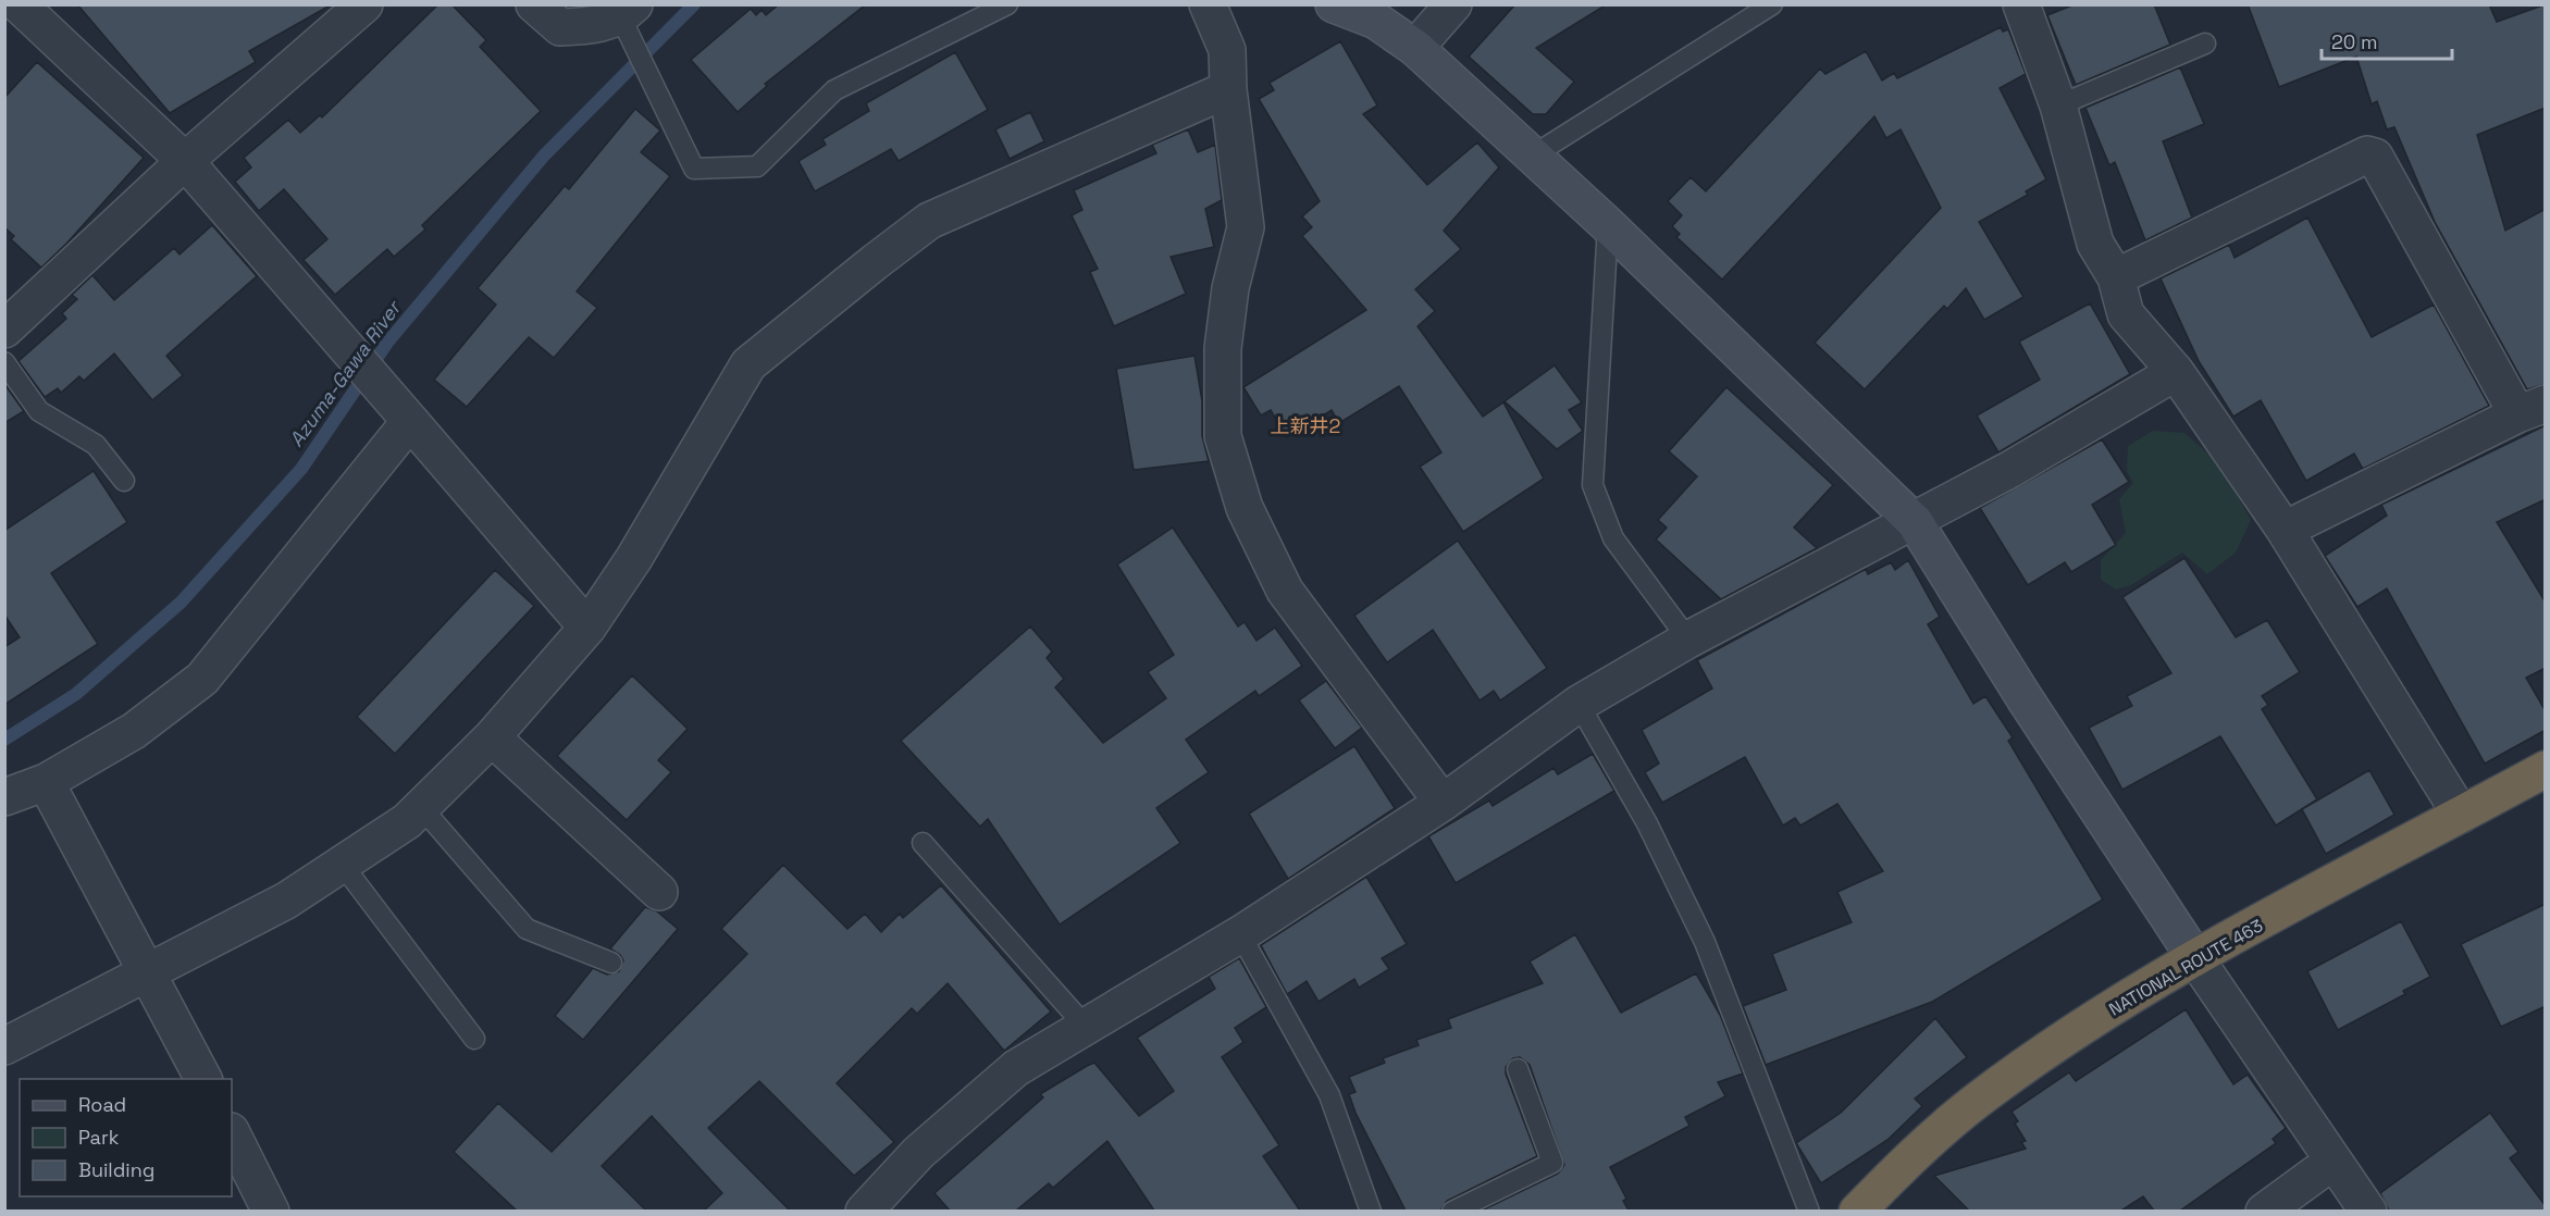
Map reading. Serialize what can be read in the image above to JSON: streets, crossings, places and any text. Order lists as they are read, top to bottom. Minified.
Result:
{"streets":{"highway":["NATIONAL ROUTE 463"]},"districts":["上新井2"],"water":["Azuma-Gawa River"],"legend":["Road","Park","Building"],"scale_bar":"20 m"}
